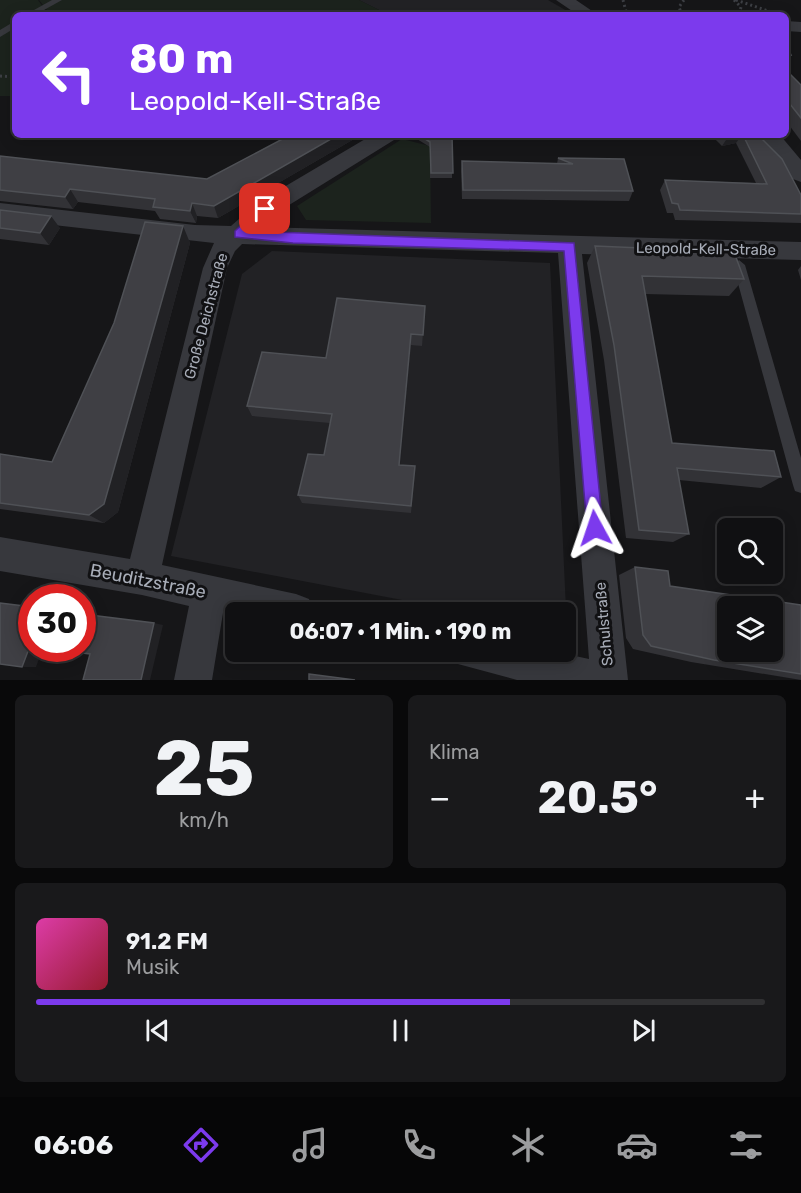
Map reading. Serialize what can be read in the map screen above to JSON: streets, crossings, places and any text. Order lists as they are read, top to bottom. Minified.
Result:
{"streets":{"street":["Leopold-Kell-Straße","Große Deichstraße","Beuditzstraße","Schulstraße"]},"crossings":[["Leopold-Kell-Straße","Große Deichstraße"],["Leopold-Kell-Straße","Schulstraße"],["Große Deichstraße","Beuditzstraße"]],"page":{"turn":["80 m","Leopold-Kell-Straße"],"limit":"30","trip":"06:07 · 1 Min. · 190 m","tile":[["25","km/h"],"Klima"],"heat":["−","20.5°","+"],"song":["91.2 FM","Musik"],"tabs":"06:06"}}
